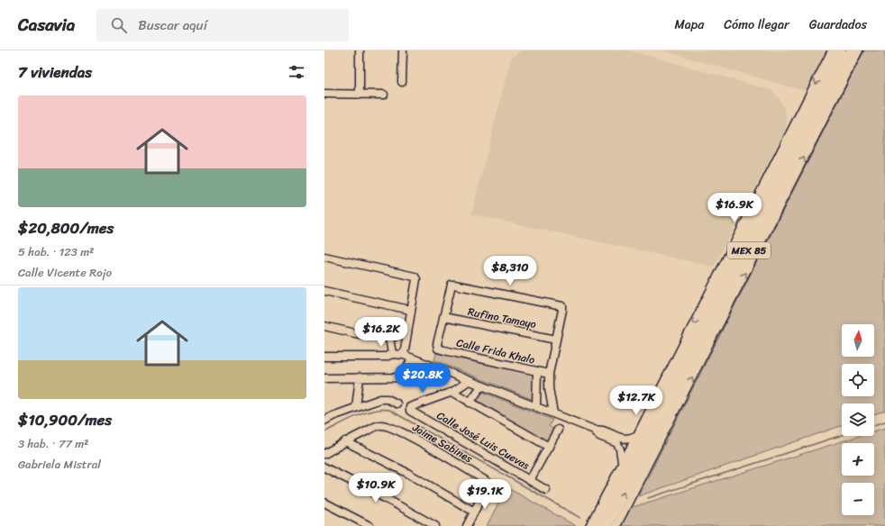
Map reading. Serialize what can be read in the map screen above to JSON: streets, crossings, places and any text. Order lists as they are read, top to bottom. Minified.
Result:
{"streets":{"highway":["MEX 85"],"street":["Rufino Tamayo","Calle Frida Khalo","Calle José Luis Cuevas","Jaime Sabines"]},"crossings":[["Rufino Tamayo","Calle Frida Khalo"]],"north":"top","page":{"header":"Casavia","search":"Buscar aquí","nav":["Mapa","Cómo llegar","Guardados"],"heading":"7 viviendas","list":[{"name":"$20,800/mes","note":"5 hab. · 123 m² · Calle Vicente Rojo"},{"name":"$10,900/mes","note":"3 hab. · 77 m² · Gabriela Mistral"}],"price":["$16.9K","$8,310","$16.2K","$20.8K","$12.7K","$10.9K","$19.1K"],"map_buttons":["+","−"]}}
